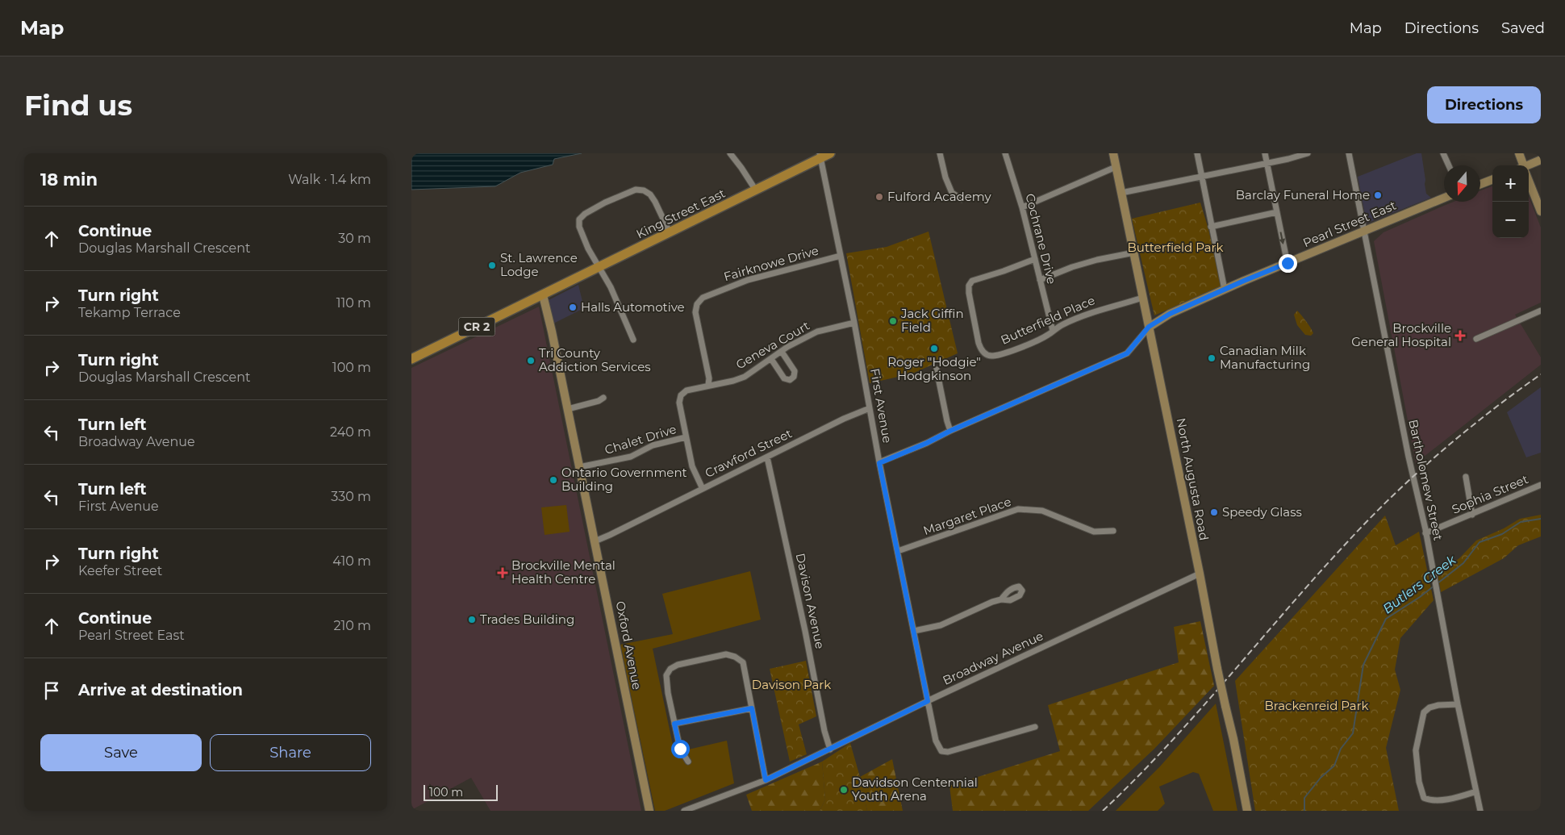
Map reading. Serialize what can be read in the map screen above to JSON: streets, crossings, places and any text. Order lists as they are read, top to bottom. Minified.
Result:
{"streets":{"main road":["King Street East","CR 2"],"street":["Pearl Street East","Cochrane Drive","Fairknowe Drive","Butterfield Place","Geneva Court","First Avenue","Chalet Drive","Crawford Street","North Augusta Road","Bartholomew Street","Sophia Street","Margaret Place","Davison Avenue","Oxford Avenue","Broadway Avenue"]},"crossings":[["King Street East","CR 2"],["King Street East","First Avenue"],["King Street East","Oxford Avenue"],["Pearl Street East","North Augusta Road"],["Pearl Street East","Bartholomew Street"],["Cochrane Drive","Butterfield Place"],["Fairknowe Drive","Geneva Court"],["Fairknowe Drive","First Avenue"],["Butterfield Place","North Augusta Road"],["CR 2","Oxford Avenue"],["Geneva Court","First Avenue"],["Geneva Court","Chalet Drive"],["Geneva Court","Crawford Street"],["First Avenue","Crawford Street"],["First Avenue","Margaret Place"],["First Avenue","Broadway Avenue"],["Chalet Drive","Oxford Avenue"],["Crawford Street","Davison Avenue"],["Crawford Street","Oxford Avenue"],["North Augusta Road","Broadway Avenue"],["Bartholomew Street","Sophia Street"],["Davison Avenue","Broadway Avenue"]],"water":["Butlers Creek"],"parks":["Butterfield Park","Davison Park","Brackenreid Park"],"places":{"other":["Barclay Funeral Home","Fulford Academy","St. Lawrence Lodge","Halls Automotive","Jack Giffin Field","Roger \"Hodgie\" Hodgkinson","Canadian Milk Manufacturing","Tri County Addiction Services","Ontario Government Building","Speedy Glass","Trades Building","Davidson Centennial Youth Arena"],"health":["Brockville General Hospital","Brockville Mental Health Centre"]},"scale_bar":"100 m","north":"bottom","page":{"header":"Map","nav":["Map","Directions","Saved"],"buttons":["Directions",["Save","Share"]],"title":"Find us","heading":["18 min","Walk · 1.4 km"],"map_buttons":["+","−"],"list":[["Continue","Douglas Marshall Crescent","30 m"],["Turn right","Tekamp Terrace","110 m"],["Turn right","Douglas Marshall Crescent","100 m"],["Turn left","Broadway Avenue","240 m"],["Turn left","First Avenue","330 m"],["Turn right","Keefer Street","410 m"],["Continue","Pearl Street East","210 m"],"Arrive at destination"],"scale":"100 m"}}
